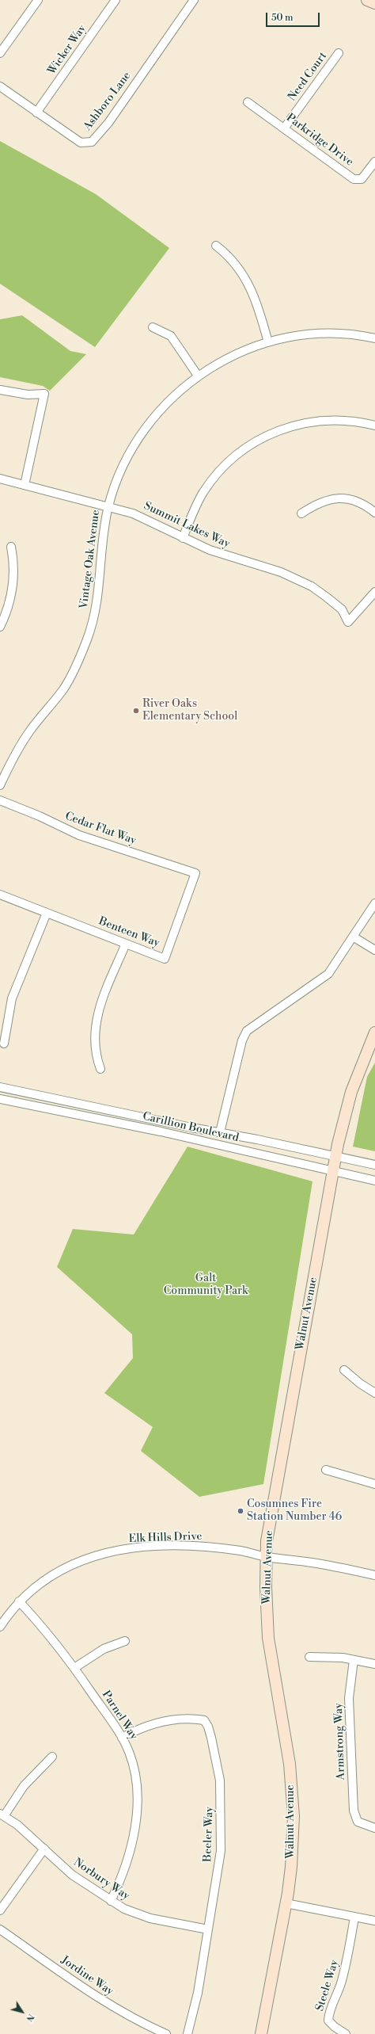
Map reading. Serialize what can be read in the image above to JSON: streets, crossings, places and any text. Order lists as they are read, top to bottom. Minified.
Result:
{"streets":{"street":["Wicker Way","Need Court","Ashboro Lane","Parkridge Drive","Summit Lakes Way","Vintage Oak Avenue","Cedar Flat Way","Benteen Way","Carillion Boulevard","Walnut Avenue","Elk Hills Drive","Parnel Way","Armstrong Way","Beeler Way","Norbury Way","Jordine Way","Steele Way"]},"crossings":[["Wicker Way","Ashboro Lane"],["Need Court","Parkridge Drive"],["Summit Lakes Way","Vintage Oak Avenue"],["Cedar Flat Way","Benteen Way"],["Carillion Boulevard","Walnut Avenue"],["Walnut Avenue","Elk Hills Drive"],["Elk Hills Drive","Parnel Way"],["Parnel Way","Beeler Way"],["Parnel Way","Norbury Way"],["Beeler Way","Norbury Way"]],"parks":["Galt Community Park"],"places":["River Oaks Elementary School","Cosumnes Fire Station Number 46"],"scale_bar":"50 m","north":"bottom right"}
